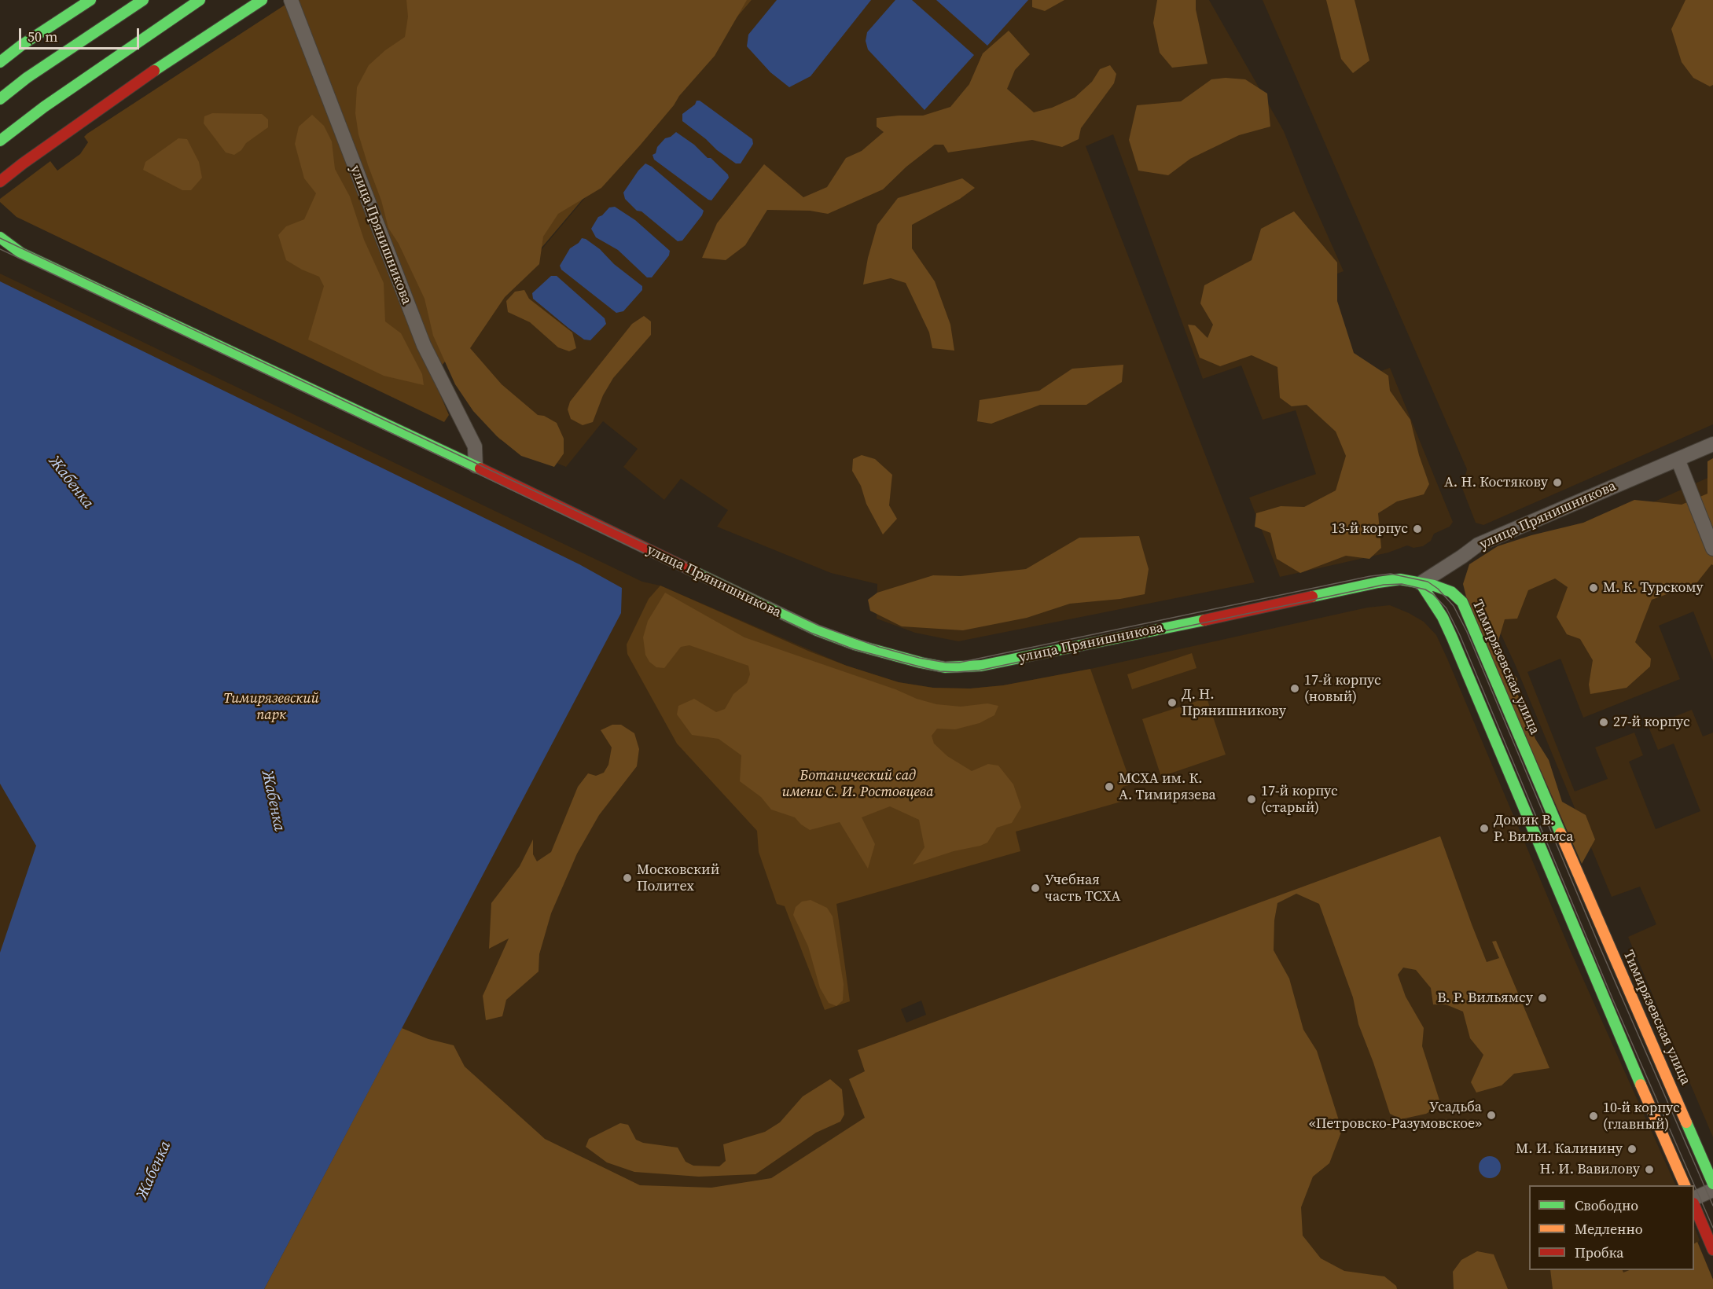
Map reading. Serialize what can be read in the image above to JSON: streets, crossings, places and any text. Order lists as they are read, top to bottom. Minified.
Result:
{"streets":{"main road":["улица Прянишникова","Тимирязевская улица"]},"crossings":[["улица Прянишникова","Тимирязевская улица"]],"water":["Жабенка"],"parks":["Тимирязевский парк","Ботанический сад имени С. И. Ростовцева"],"places":["А. Н. Костякову","13-й корпус","М. К. Турскому","17-й корпус (новый)","Д. Н. Прянишникову","27-й корпус","МСХА им. К. А. Тимирязева","17-й корпус (старый)","Домик В. Р. Вильямса","Московский Политех","Учебная часть ТСХА","В. Р. Вильямсу","Усадьба «Петровско-Разумовское»","10-й корпус (главный)","М. И. Калинину","Н. И. Вавилову"],"legend":["Свободно","Медленно","Пробка"],"scale_bar":"50 m"}
